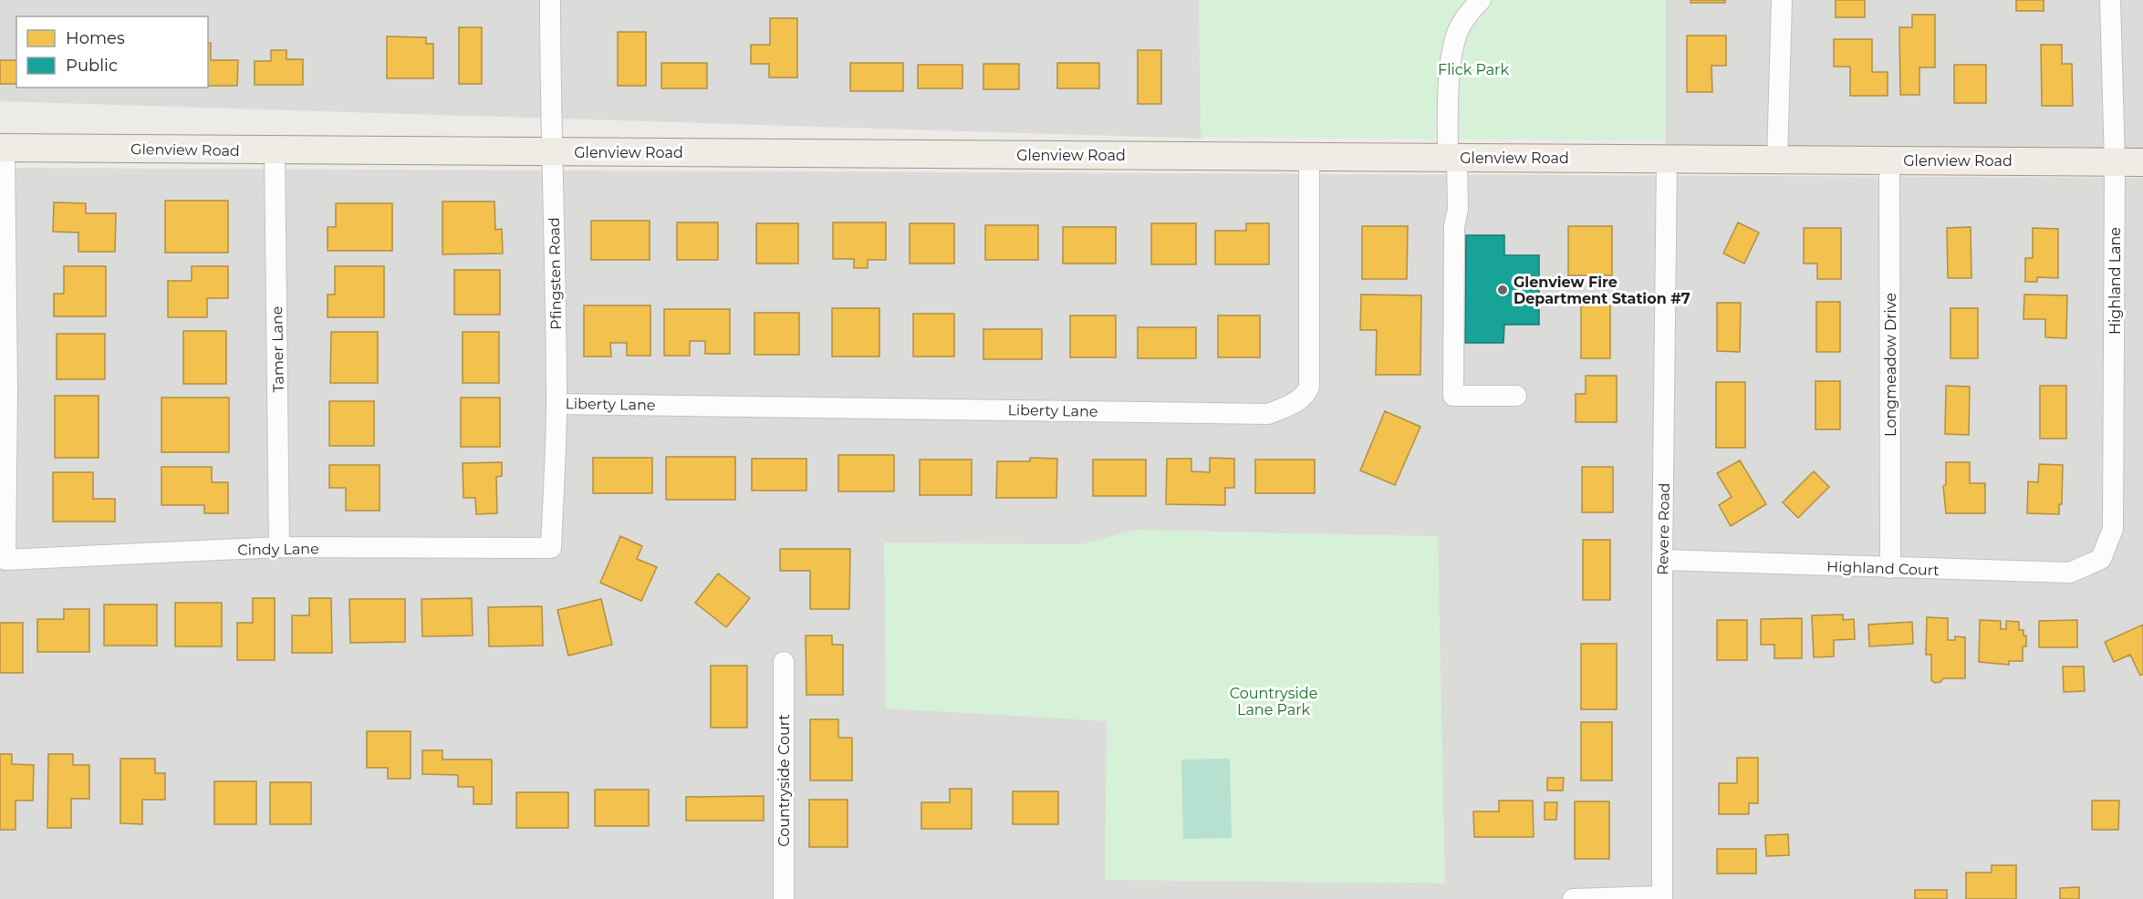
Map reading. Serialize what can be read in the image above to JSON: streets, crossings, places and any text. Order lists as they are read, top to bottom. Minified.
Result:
{"streets":{"main road":["Glenview Road"],"street":["Pfingsten Road","Highland Lane","Tamer Lane","Longmeadow Drive","Liberty Lane","Revere Road","Cindy Lane","Highland Court","Countryside Court"]},"crossings":[["Glenview Road","Pfingsten Road"],["Glenview Road","Highland Lane"],["Glenview Road","Tamer Lane"],["Glenview Road","Longmeadow Drive"],["Glenview Road","Liberty Lane"],["Glenview Road","Revere Road"],["Pfingsten Road","Liberty Lane"],["Pfingsten Road","Cindy Lane"],["Highland Lane","Highland Court"],["Tamer Lane","Cindy Lane"],["Longmeadow Drive","Highland Court"],["Revere Road","Highland Court"]],"parks":["Flick Park","Countryside Lane Park"],"places":["Glenview Fire Department Station #7"],"legend":["Homes","Public"]}
